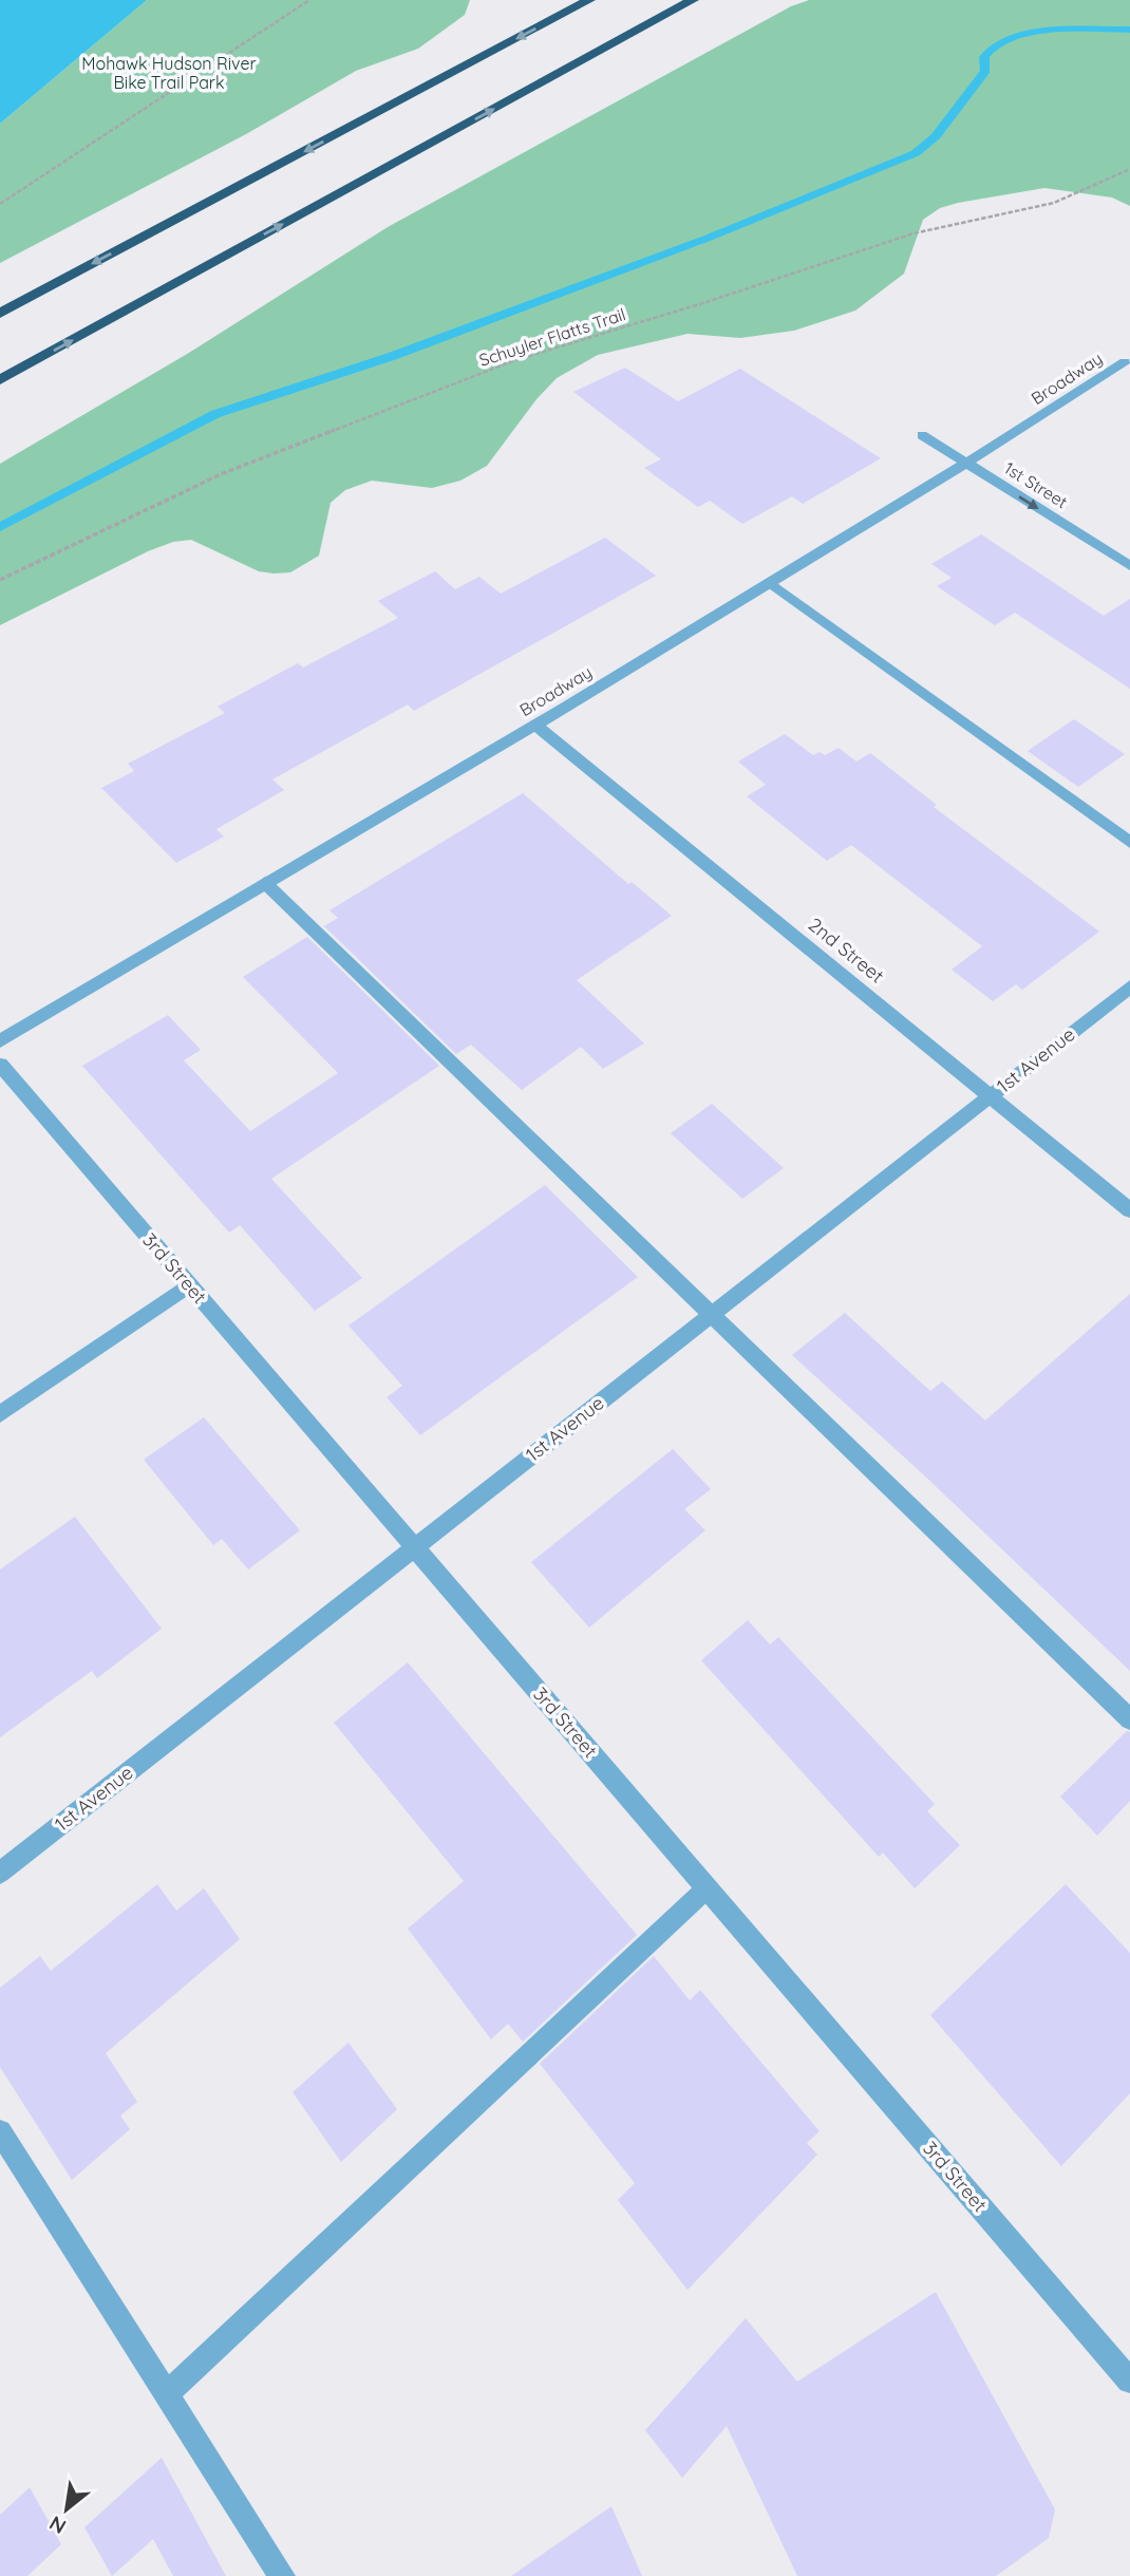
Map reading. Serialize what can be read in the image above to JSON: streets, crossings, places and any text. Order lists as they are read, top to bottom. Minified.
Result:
{"streets":{"street":["Broadway","1st Street","2nd Street","1st Avenue","3rd Street"],"path":["Schuyler Flatts Trail"]},"crossings":[["Broadway","1st Street"],["Broadway","2nd Street"],["2nd Street","1st Avenue"],["1st Avenue","3rd Street"]],"one_way":["1st Street"],"parks":["Mohawk Hudson River Bike Trail Park"],"north":"bottom left"}
